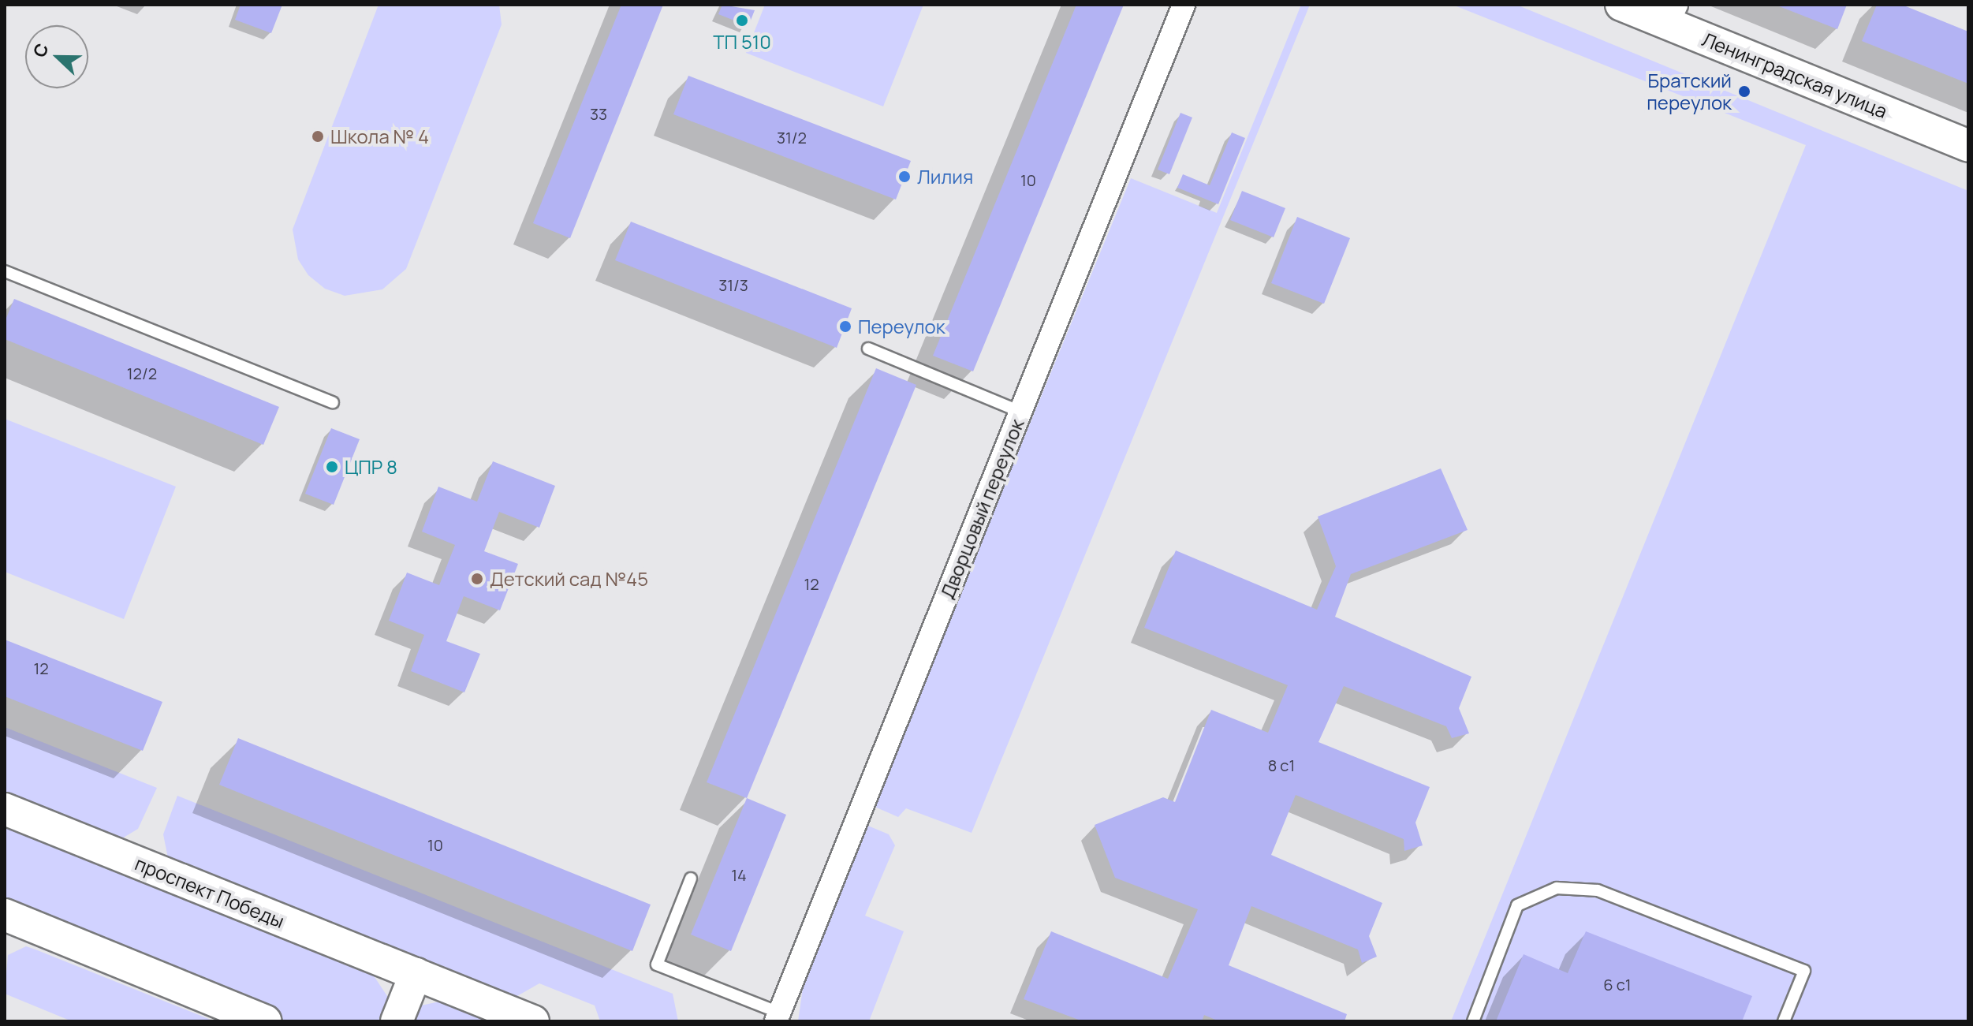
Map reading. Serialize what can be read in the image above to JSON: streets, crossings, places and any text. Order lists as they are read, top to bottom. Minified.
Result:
{"streets":{"main road":["Ленинградская улица","проспект Победы"],"street":["Дворцовый переулок"]},"places":["ТП 510","Братский переулок","Школа № 4","Лилия","Переулок","ЦПР 8","Детский сад №45"],"house_numbers":["33","31/2","10","31/3","12/2","12","12","8 с1","10","14","6 с1"],"north":"left"}
